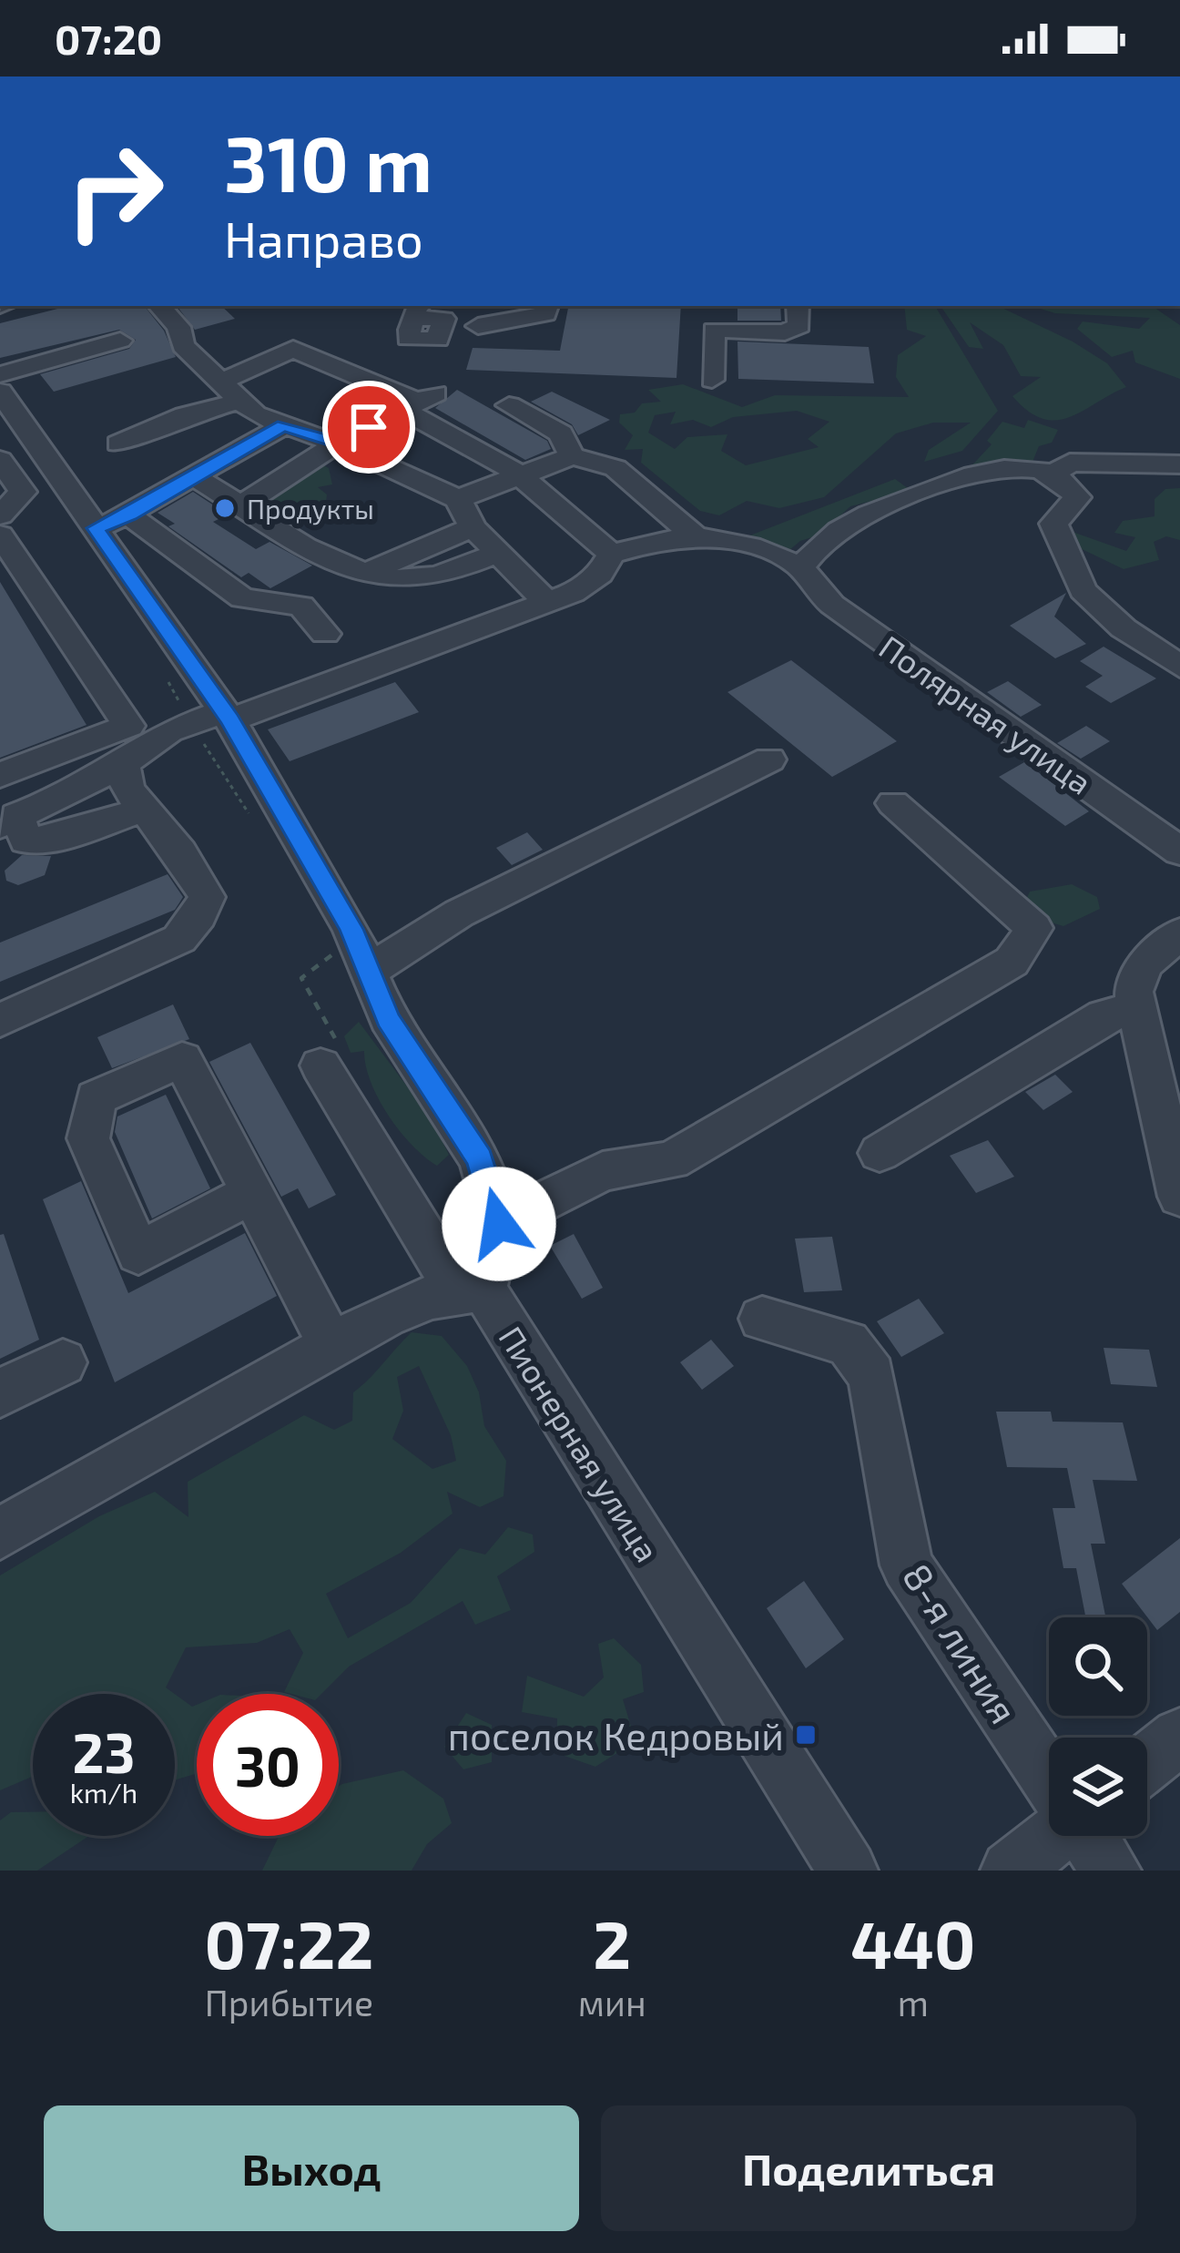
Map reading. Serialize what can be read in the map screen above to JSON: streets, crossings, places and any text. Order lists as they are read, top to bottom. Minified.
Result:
{"streets":{"street":["Полярная улица","Пионерная улица","8-я линия"]},"places":{"other":["Продукты"],"transit":["поселок Кедровый"]},"page":{"status":"07:20","turn":["310 m","Направо"],"speed":"23 km/h","limit":"30","eta":["07:22","Прибытие","2","мин","440","m"],"buttons":["Выход","Поделиться"]}}
